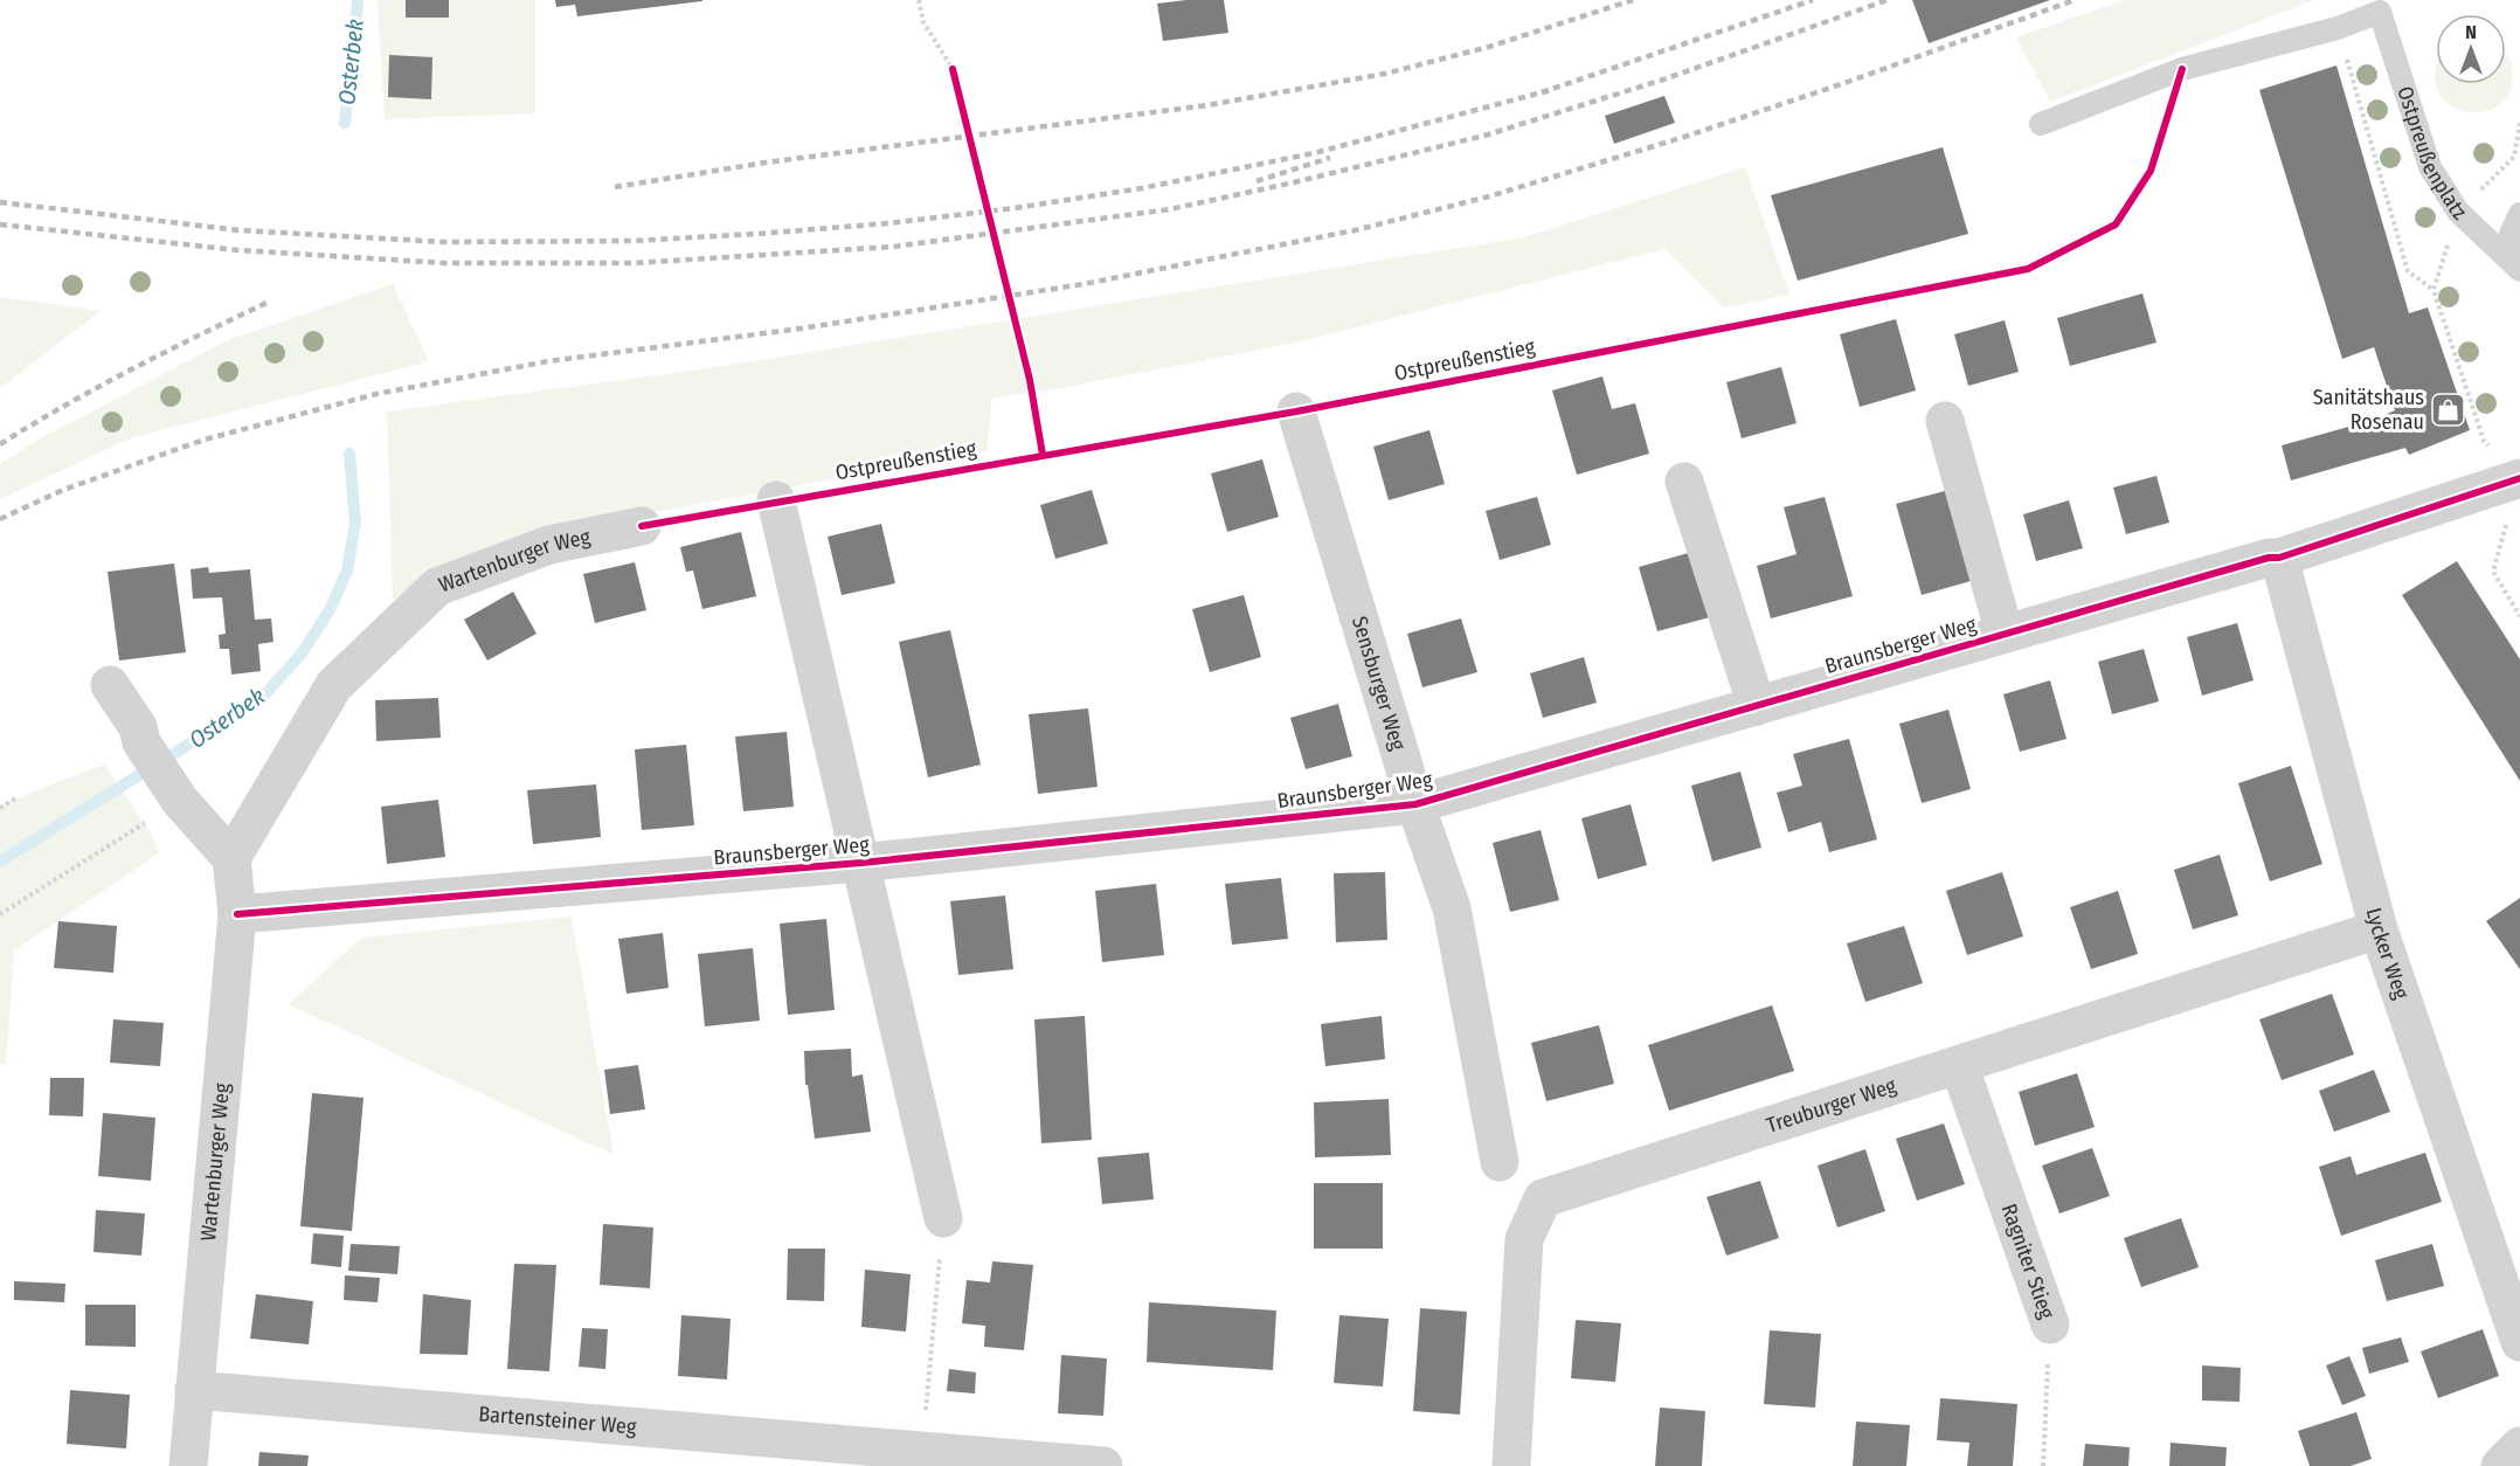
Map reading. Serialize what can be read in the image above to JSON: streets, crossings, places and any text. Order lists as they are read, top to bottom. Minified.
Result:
{"streets":{"street":["Wartenburger Weg","Braunsberger Weg","Sensburger Weg","Lycker Weg","Treuburger Weg","Ragniter Stieg","Bartensteiner Weg"],"lane":["Ostpreußenplatz"],"cycle path":["Ostpreußenstieg"]},"crossings":[["Ostpreußenstieg","Wartenburger Weg"],["Ostpreußenstieg","Braunsberger Weg"],["Ostpreußenstieg","Sensburger Weg"],["Wartenburger Weg","Braunsberger Weg"],["Wartenburger Weg","Bartensteiner Weg"],["Braunsberger Weg","Sensburger Weg"],["Braunsberger Weg","Lycker Weg"],["Lycker Weg","Treuburger Weg"],["Treuburger Weg","Ragniter Stieg"]],"water":["Osterbek"],"places":{"shop":["Sanitätshaus Rosenau"]},"north":"top"}
